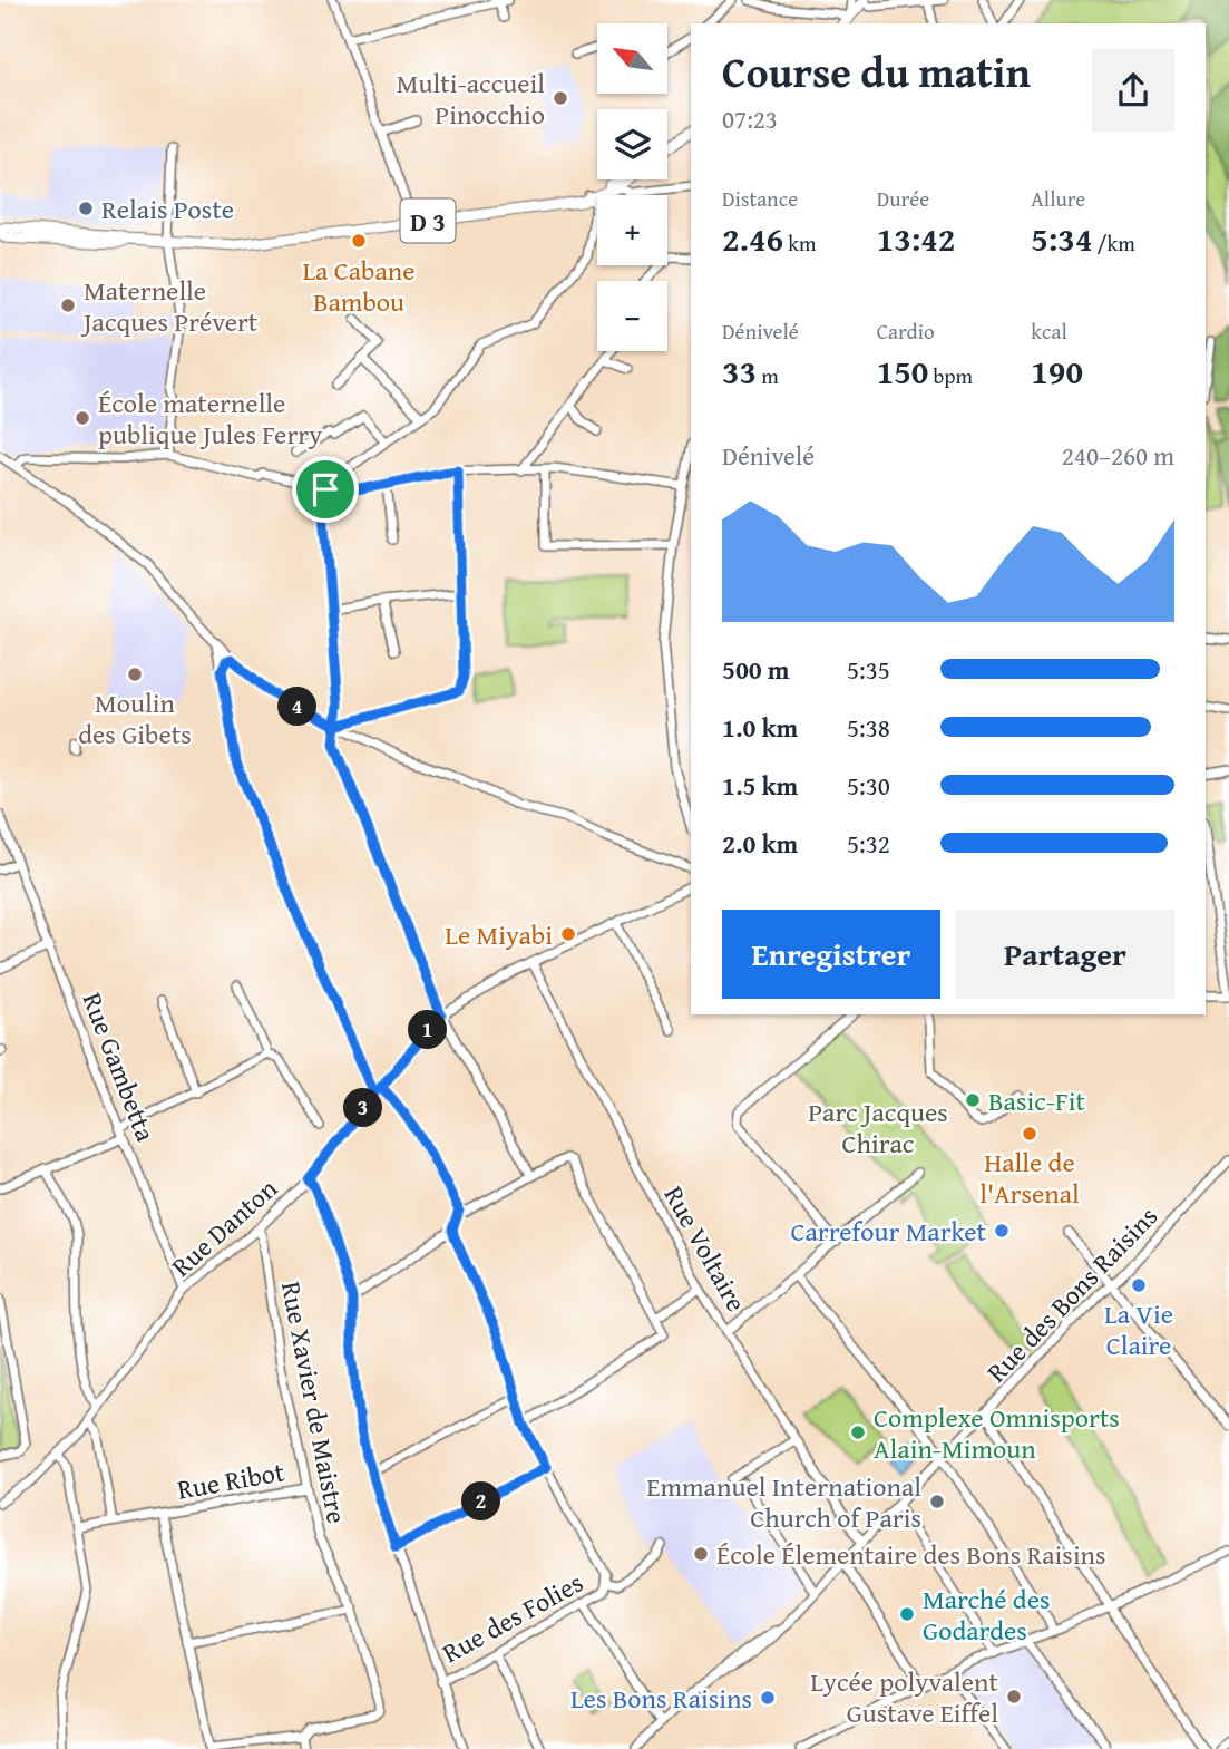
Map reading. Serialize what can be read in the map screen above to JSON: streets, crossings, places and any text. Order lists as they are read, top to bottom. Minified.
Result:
{"streets":{"main road":["D 3"],"street":["Rue Gambetta","Rue Danton","Rue Voltaire","Rue des Bons Raisins","Rue Xavier de Maistre","Rue Ribot","Rue des Folies"]},"crossings":[["Rue Gambetta","Rue Danton"],["Rue Danton","Rue Voltaire"],["Rue Danton","Rue Xavier de Maistre"],["Rue Voltaire","Rue des Bons Raisins"],["Rue Xavier de Maistre","Rue Ribot"]],"parks":["Parc Jacques Chirac"],"places":["Multi-accueil Pinocchio","Relais Poste","La Cabane Bambou","Maternelle Jacques Prévert","École maternelle publique Jules Ferry","Moulin des Gibets","Le Miyabi","Basic-Fit","Halle de l'Arsenal","Carrefour Market","La Vie Claire","Complexe Omnisports Alain-Mimoun","Emmanuel International Church of Paris","École Élementaire des Bons Raisins","Marché des Godardes","Lycée polyvalent Gustave Eiffel","Les Bons Raisins"],"north":"top left","page":{"map_buttons":["+","−"],"heading":["Course du matin","07:23"],"stats":[["Distance","2.46 km"],["Durée","13:42"],["Allure","5:34 /km"],["Dénivelé","33 m"],["Cardio","150 bpm"],["kcal","190"]],"chart":["Dénivelé","240–260 m"],"list":[{"name":"500 m","note":"5:35"},{"name":"1.0 km","note":"5:38"},{"name":"1.5 km","note":"5:30"},{"name":"2.0 km","note":"5:32"}],"pins":["4","1","3","2"],"buttons":["Enregistrer","Partager"]}}
